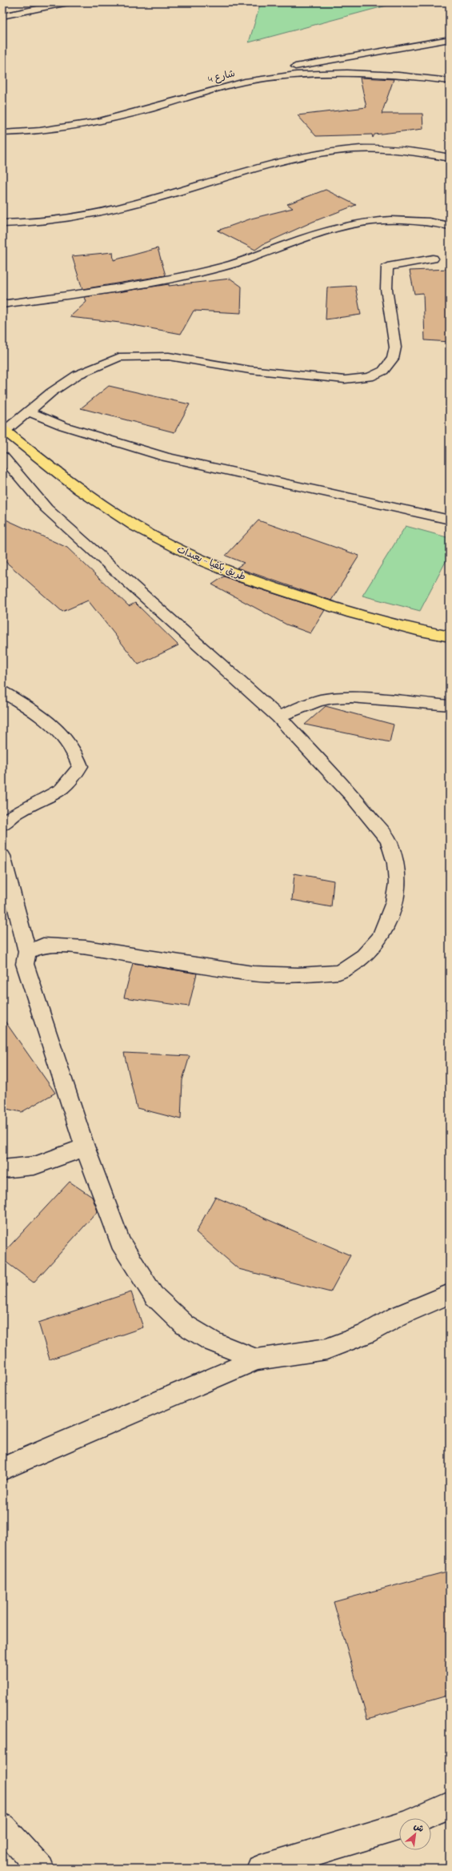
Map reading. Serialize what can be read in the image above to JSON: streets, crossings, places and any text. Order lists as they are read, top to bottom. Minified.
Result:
{"streets":{"main road":["طريق بكفيا - بعبدات"],"street":["شارع 4"]},"north":"top right"}
